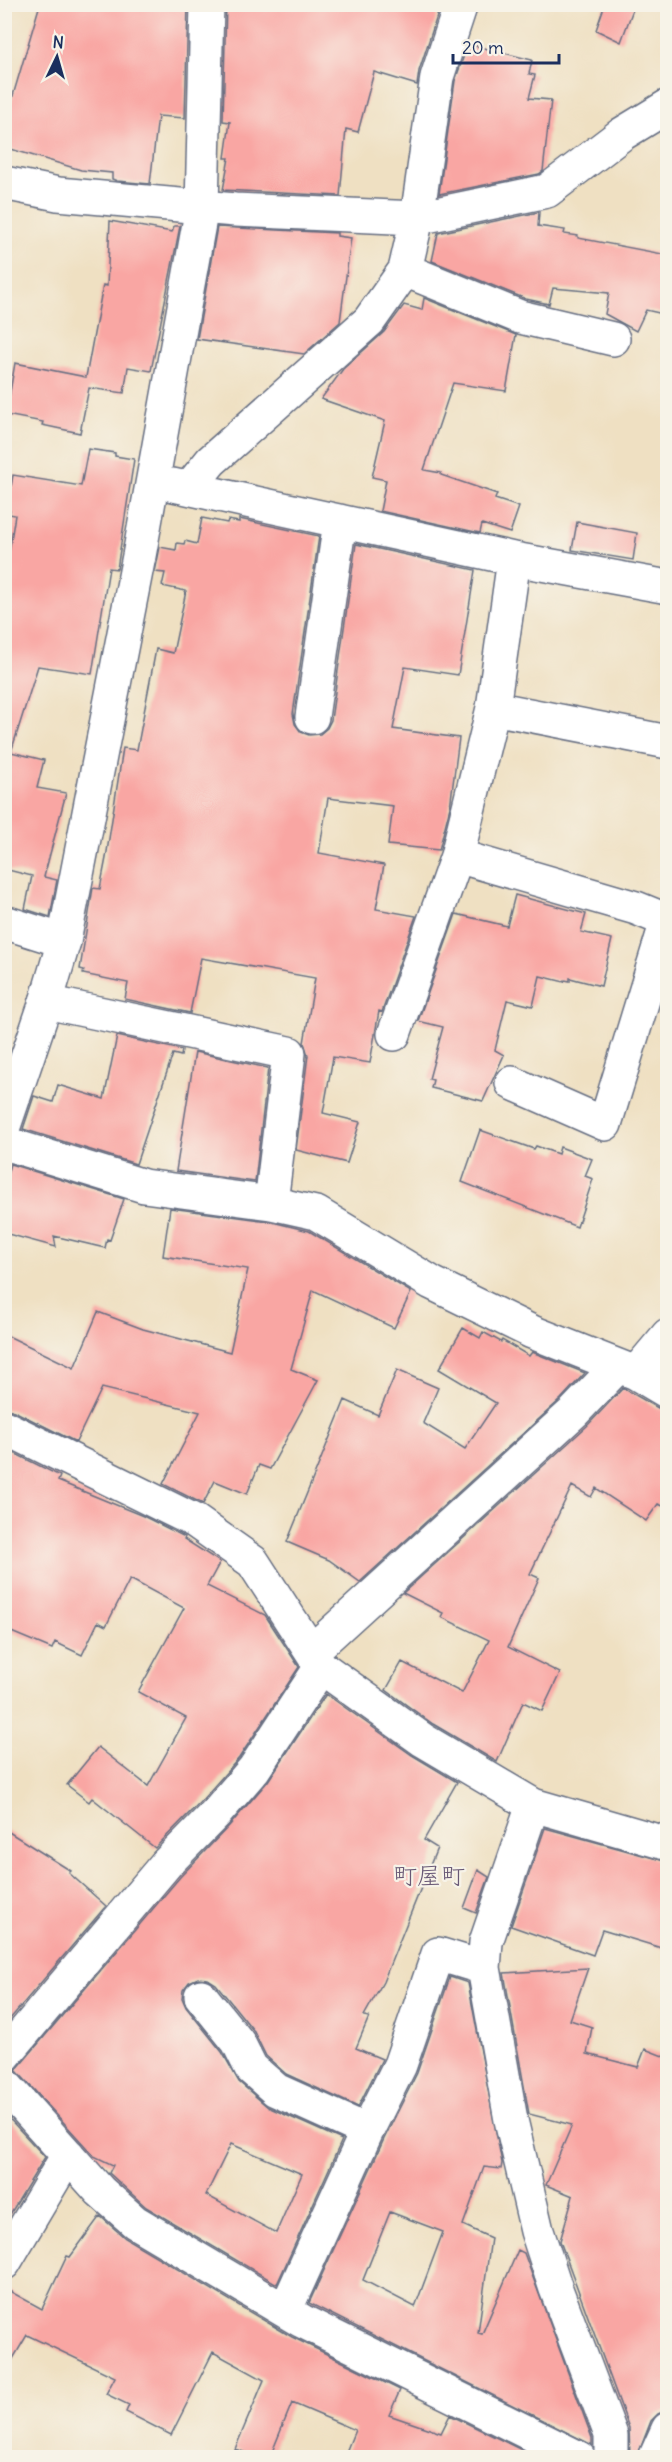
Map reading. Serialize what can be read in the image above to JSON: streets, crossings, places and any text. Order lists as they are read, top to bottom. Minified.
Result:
{"districts":["町屋町"],"scale_bar":"20 m","north":"top"}
